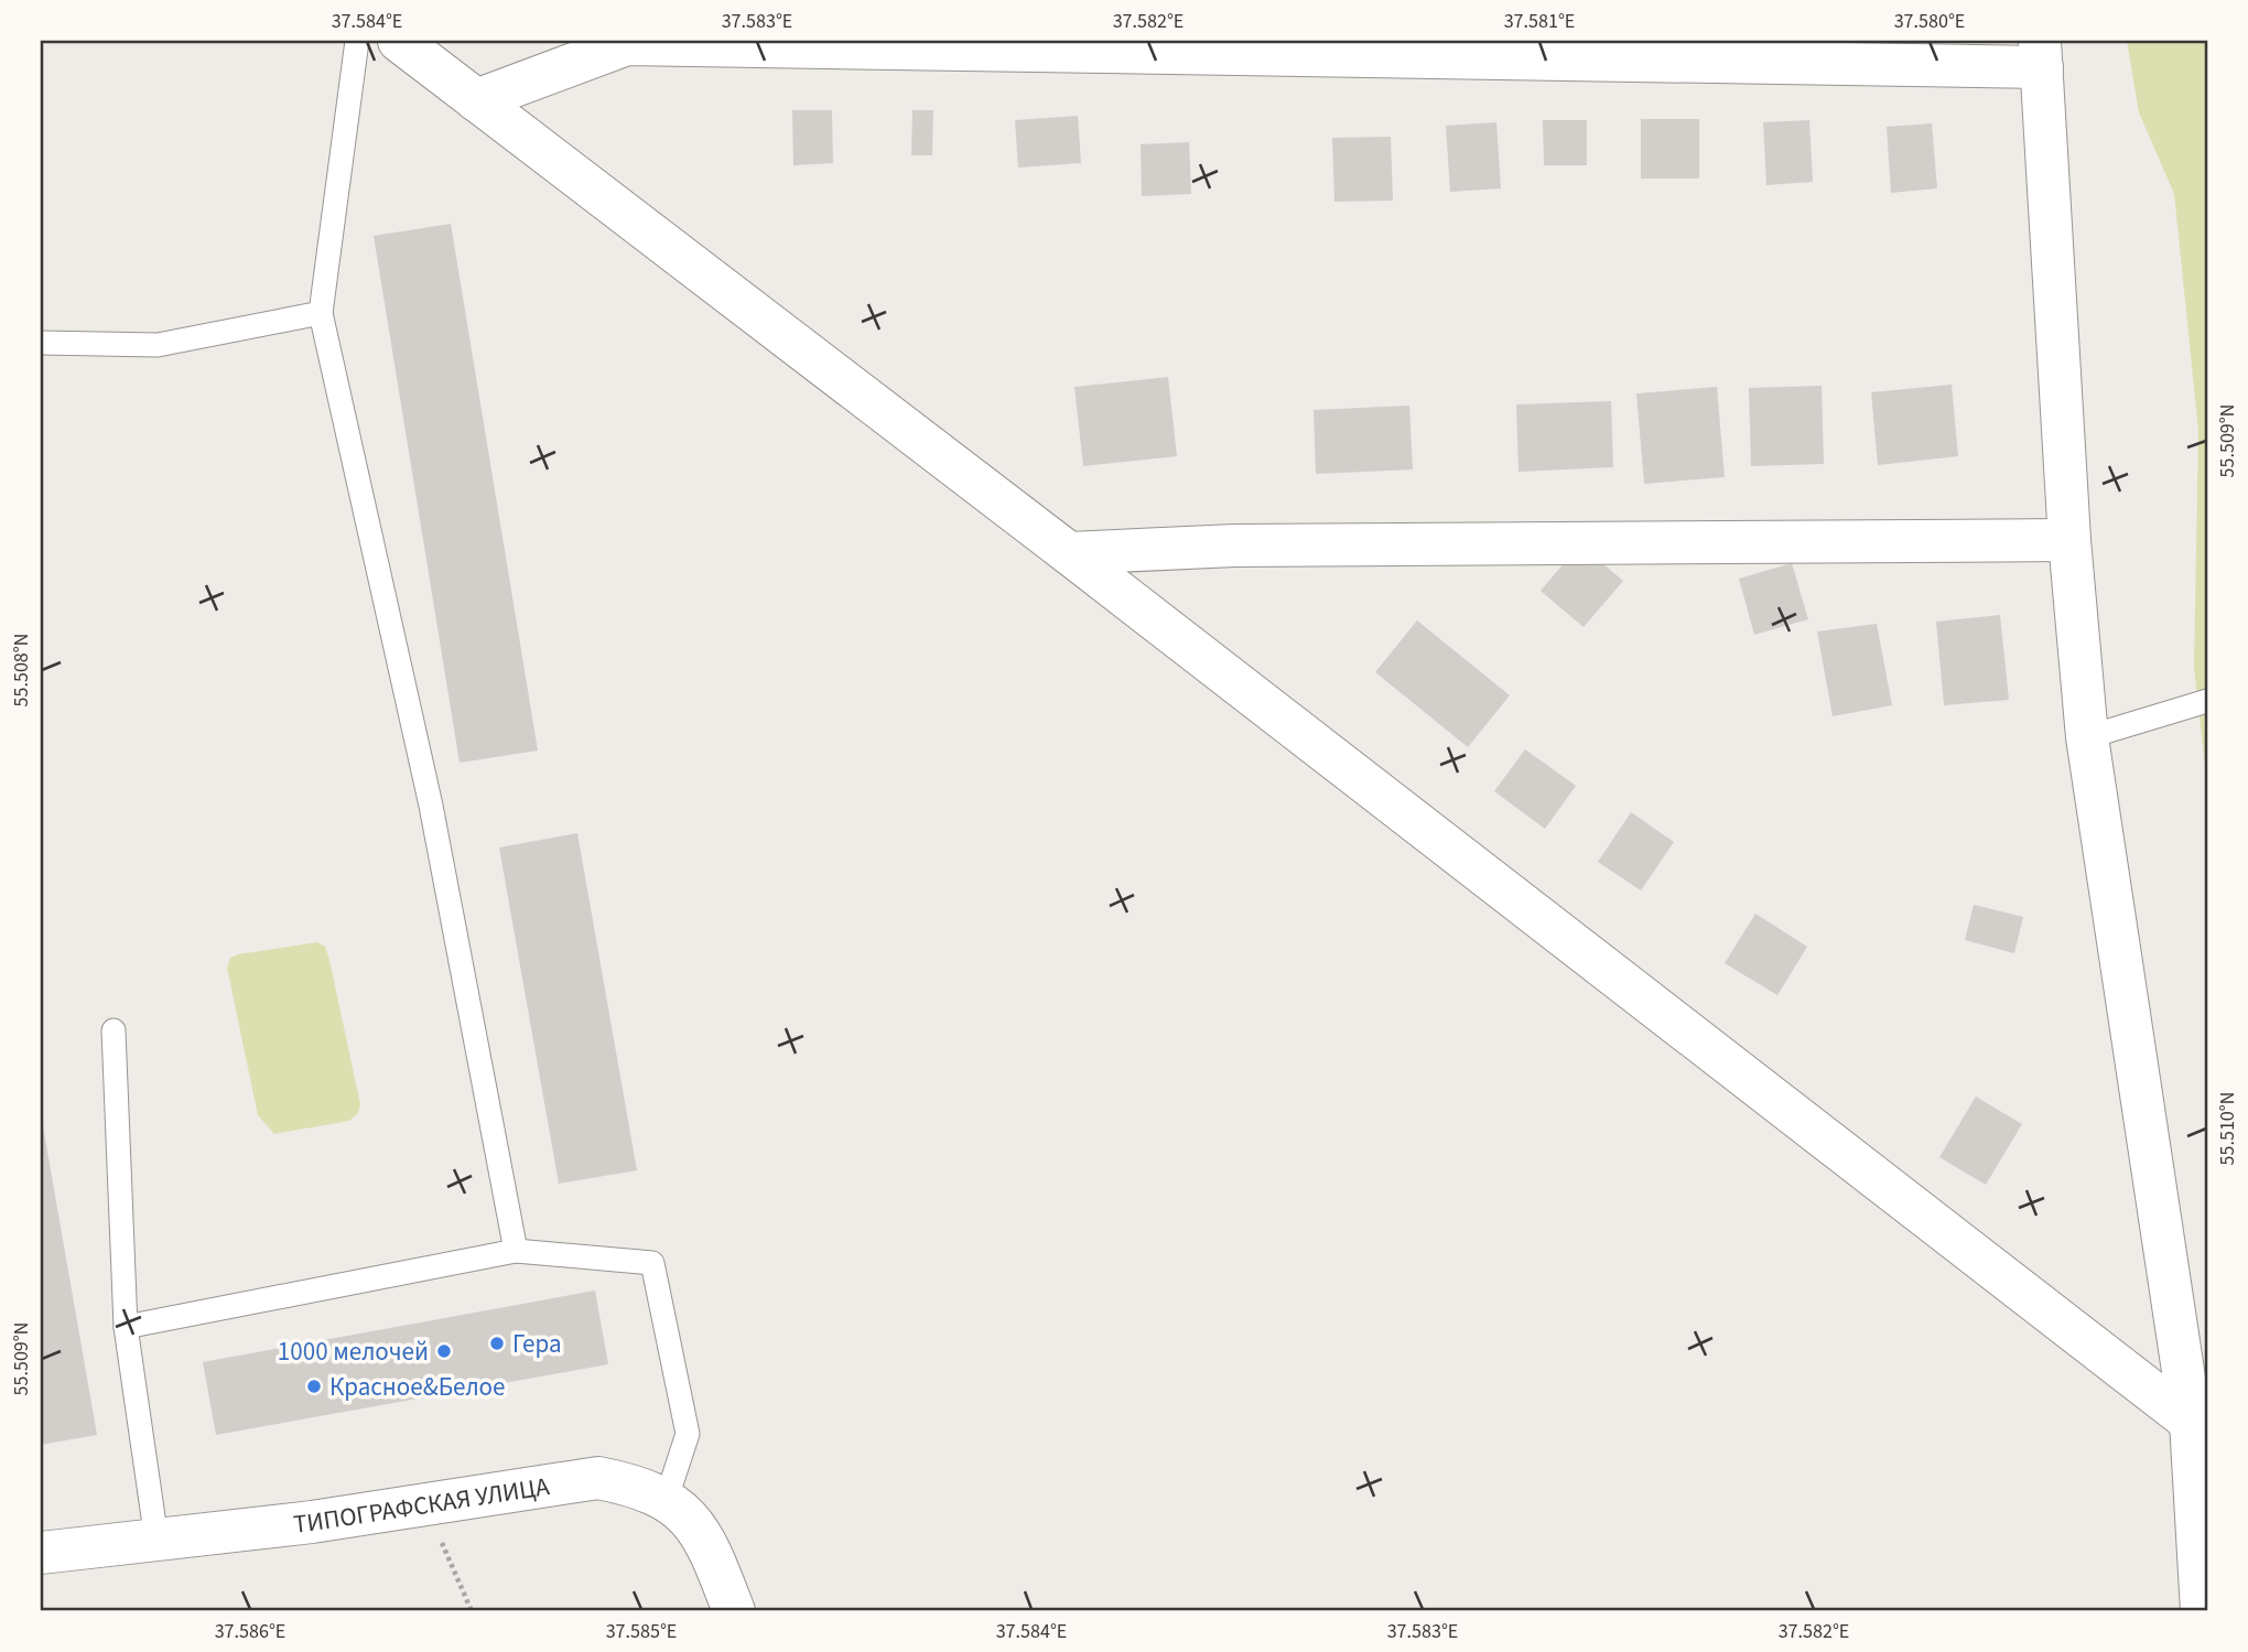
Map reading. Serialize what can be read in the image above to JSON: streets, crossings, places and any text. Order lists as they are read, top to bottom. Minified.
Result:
{"streets":{"street":["ТИПОГРАФСКАЯ УЛИЦА"]},"places":["Гера","1000 мелочей","Красное&Белое"],"coordinates":["37.584°E","37.583°E","37.582°E","37.581°E","37.580°E","55.509°N","55.508°N","55.510°N","37.586°E","37.585°E"]}
